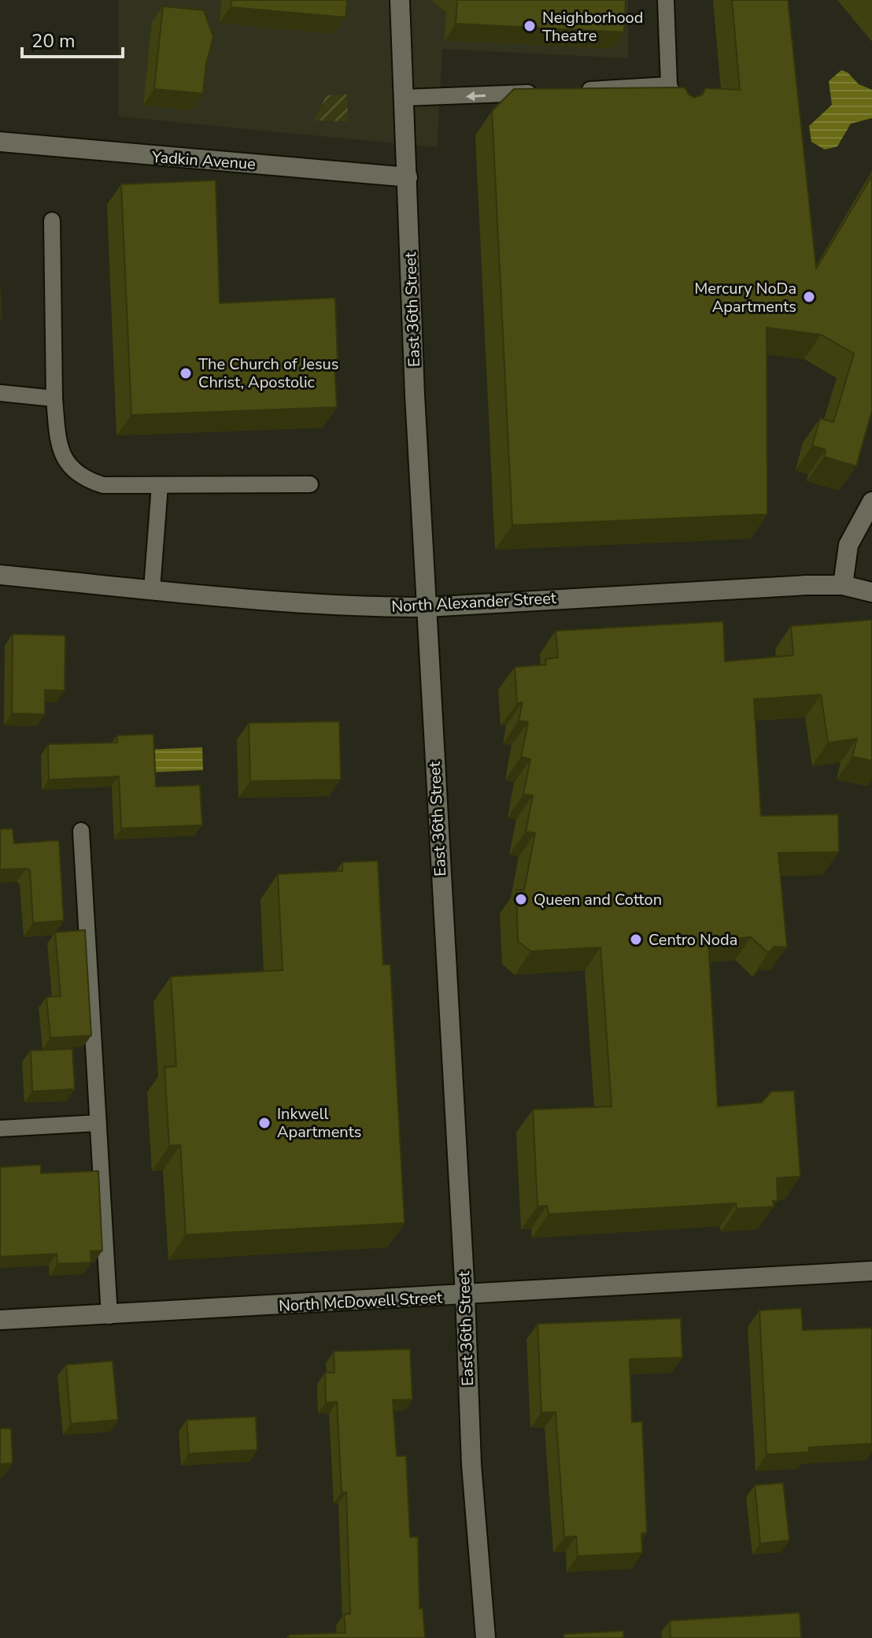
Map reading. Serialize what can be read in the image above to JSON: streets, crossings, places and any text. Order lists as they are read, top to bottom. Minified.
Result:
{"streets":{"street":["Yadkin Avenue","East 36th Street","North Alexander Street","North McDowell Street"]},"crossings":[["Yadkin Avenue","East 36th Street"],["East 36th Street","North Alexander Street"],["East 36th Street","North McDowell Street"]],"places":["Neighborhood Theatre","Mercury NoDa Apartments","The Church of Jesus Christ, Apostolic","Queen and Cotton","Centro Noda","Inkwell Apartments"],"scale_bar":"20 m"}
